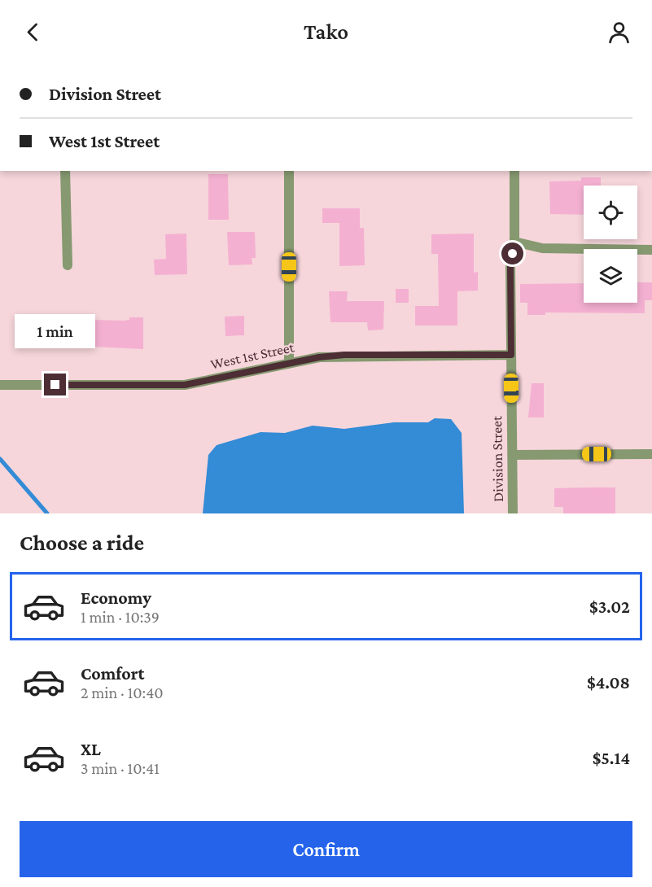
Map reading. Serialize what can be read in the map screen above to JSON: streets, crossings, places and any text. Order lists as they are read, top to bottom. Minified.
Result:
{"streets":{"street":["West 1st Street","Division Street"]},"crossings":[["West 1st Street","Division Street"]],"page":{"header":"Tako","banner":["Division Street","West 1st Street"],"bubble":"1 min","heading":"Choose a ride","list":[{"name":"Economy","note":"1 min · 10:39","value":"$3.02"},{"name":"Comfort","note":"2 min · 10:40","value":"$4.08"},{"name":"XL","note":"3 min · 10:41","value":"$5.14"}],"buttons":"Confirm"}}
